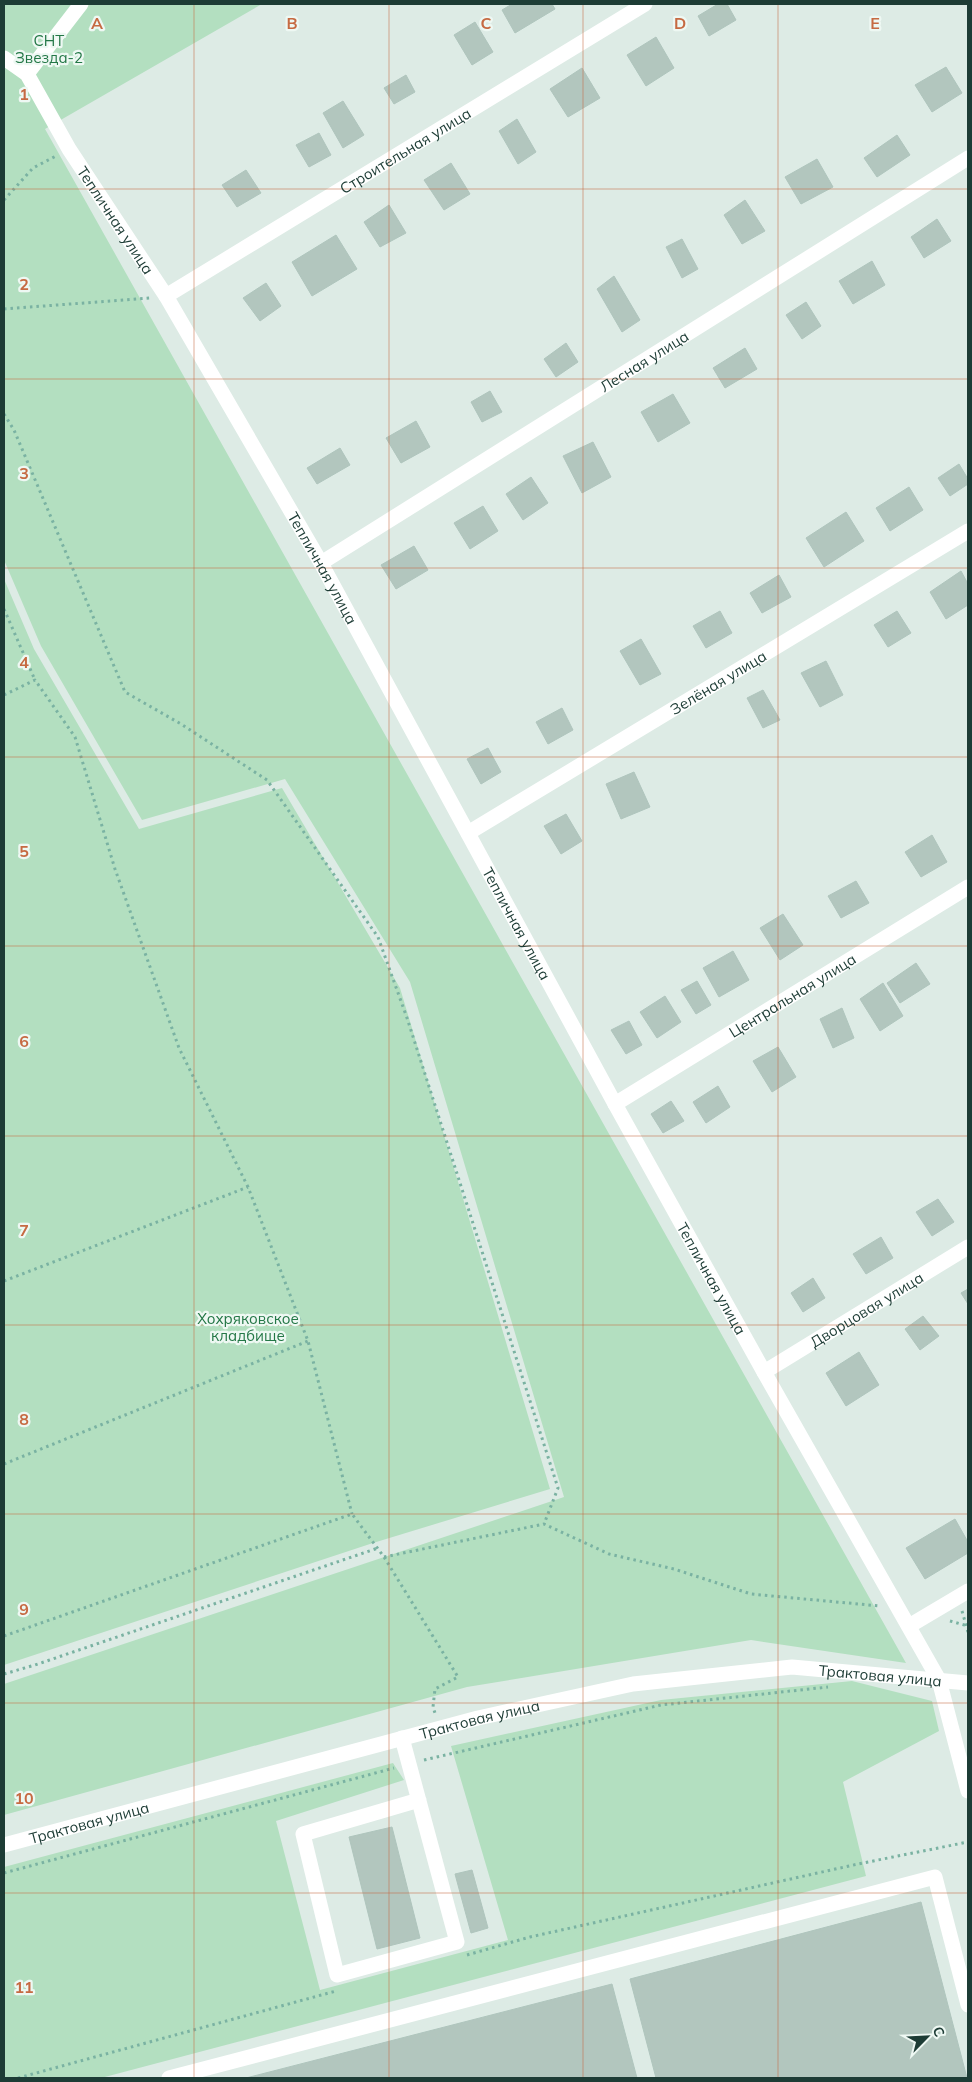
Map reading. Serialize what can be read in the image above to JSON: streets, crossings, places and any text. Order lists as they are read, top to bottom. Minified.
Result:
{"streets":{"street":["Строительная улица","Тепличная улица","Лесная улица","Зелёная улица","Центральная улица","Дворцовая улица","Трактовая улица"]},"crossings":[["Строительная улица","Тепличная улица"],["Тепличная улица","Лесная улица"],["Тепличная улица","Зелёная улица"],["Тепличная улица","Центральная улица"],["Тепличная улица","Дворцовая улица"],["Тепличная улица","Трактовая улица"]],"parks":["СНТ Звезда-2","Хохряковское кладбище"],"north":"top right","grid":{"columns":["A","B","C","D","E"],"rows":["1","2","3","4","5","6","7","8","9","10","11"]}}
